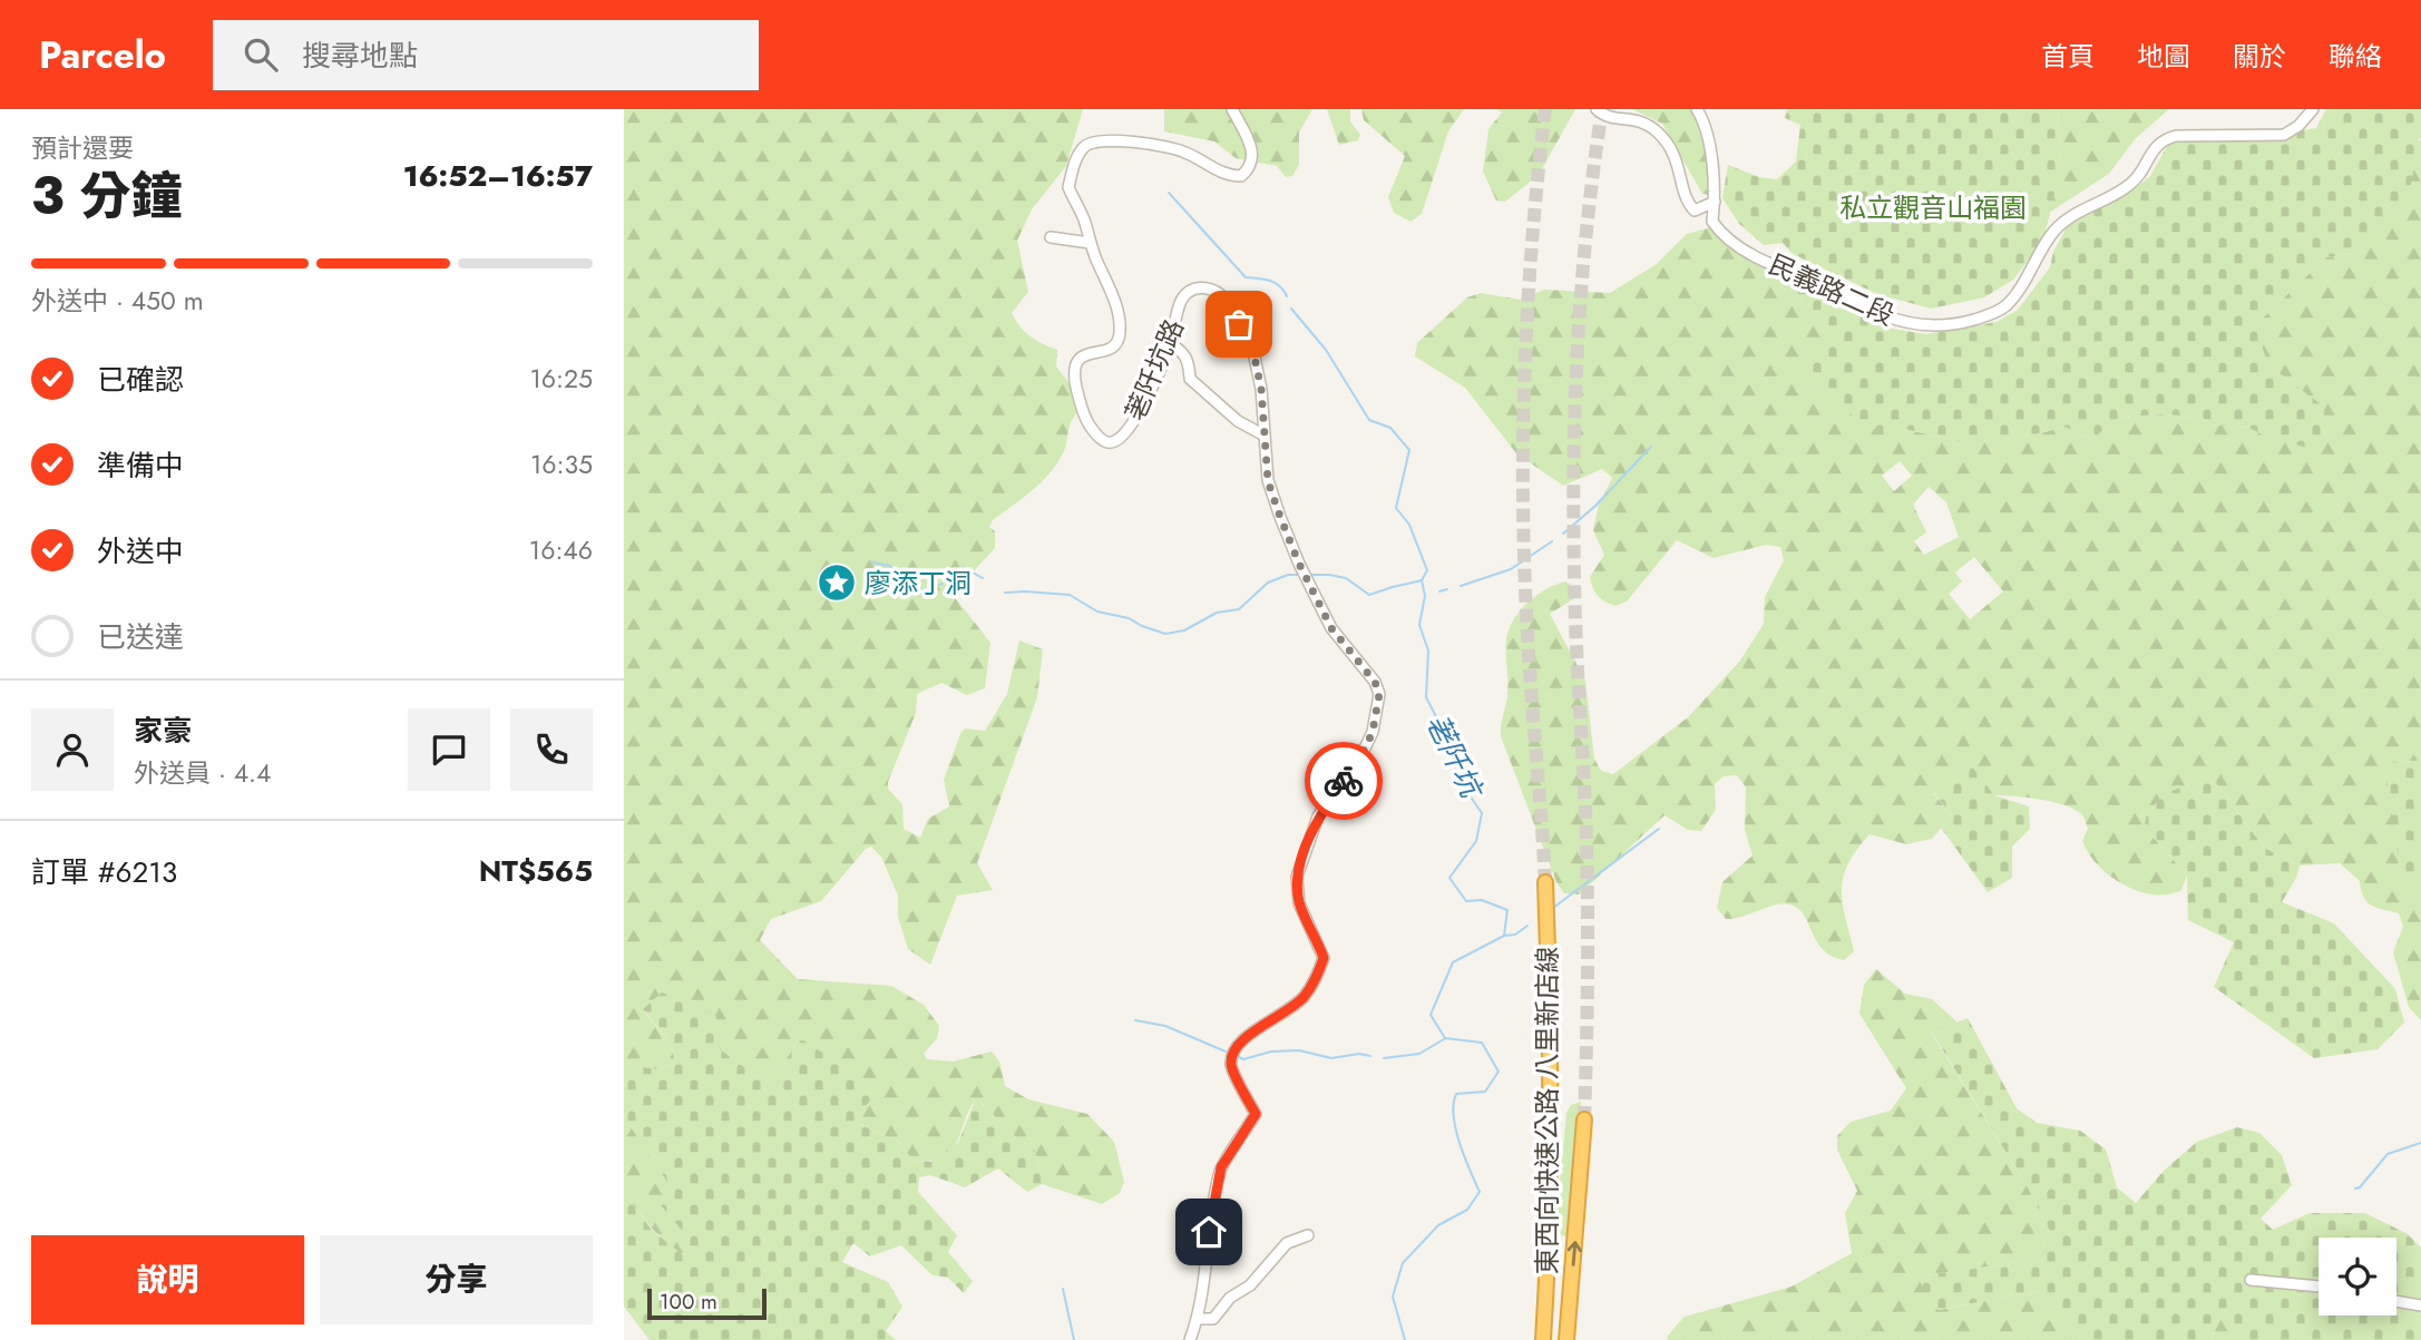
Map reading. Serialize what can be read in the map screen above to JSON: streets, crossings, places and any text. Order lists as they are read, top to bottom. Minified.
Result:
{"streets":{"highway":["東西向快速公路 八里新店線"],"street":["民義路二段","荖阡坑路"]},"water":["荖阡坑"],"parks":["私立觀音山福園"],"places":{"place":["廖添丁洞"]},"scale_bar":"100 m","page":{"header":"Parcelo","search":"搜尋地點","nav":["首頁","地圖","關於","聯絡"],"heading":["3 分鐘","預計還要","16:52–16:57"],"panel":["家豪","外送員 · 4.4","訂單 #6213","NT$565"],"bar":"外送中 · 450 m","list":[["已確認","16:25"],["準備中","16:35"],["外送中","16:46"],"已送達"],"buttons":["說明","分享"],"scale":"100 m"}}
